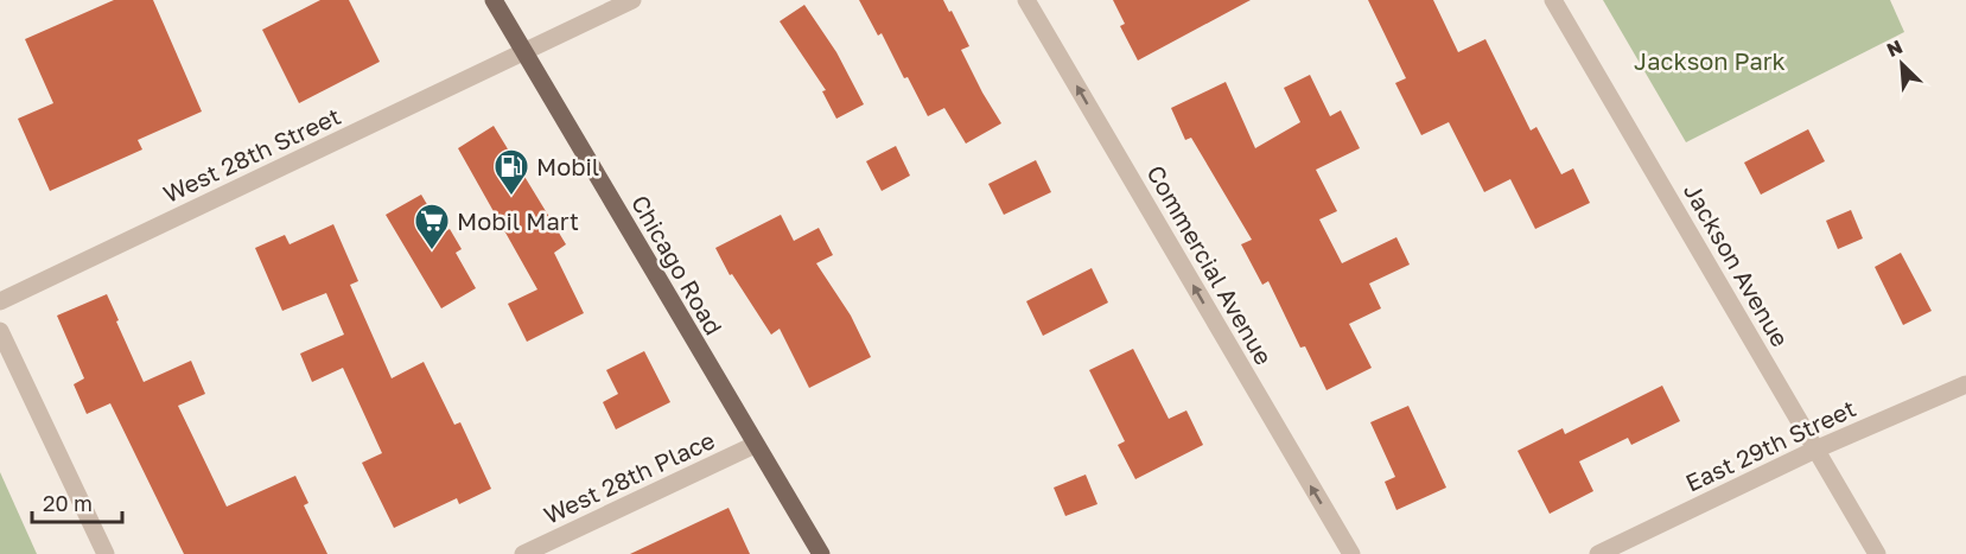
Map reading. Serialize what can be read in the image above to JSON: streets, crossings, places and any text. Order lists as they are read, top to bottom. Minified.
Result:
{"streets":{"main road":["Chicago Road"],"street":["West 28th Street","Commercial Avenue","Jackson Avenue","East 29th Street","West 28th Place"]},"crossings":[["West 28th Street","Chicago Road"],["Chicago Road","West 28th Place"],["Jackson Avenue","East 29th Street"]],"one_way":["Commercial Avenue"],"parks":["Jackson Park"],"places":{"fuel station":["Mobil"],"supermarket":["Mobil Mart"]},"scale_bar":"20 m","north":"top left"}
